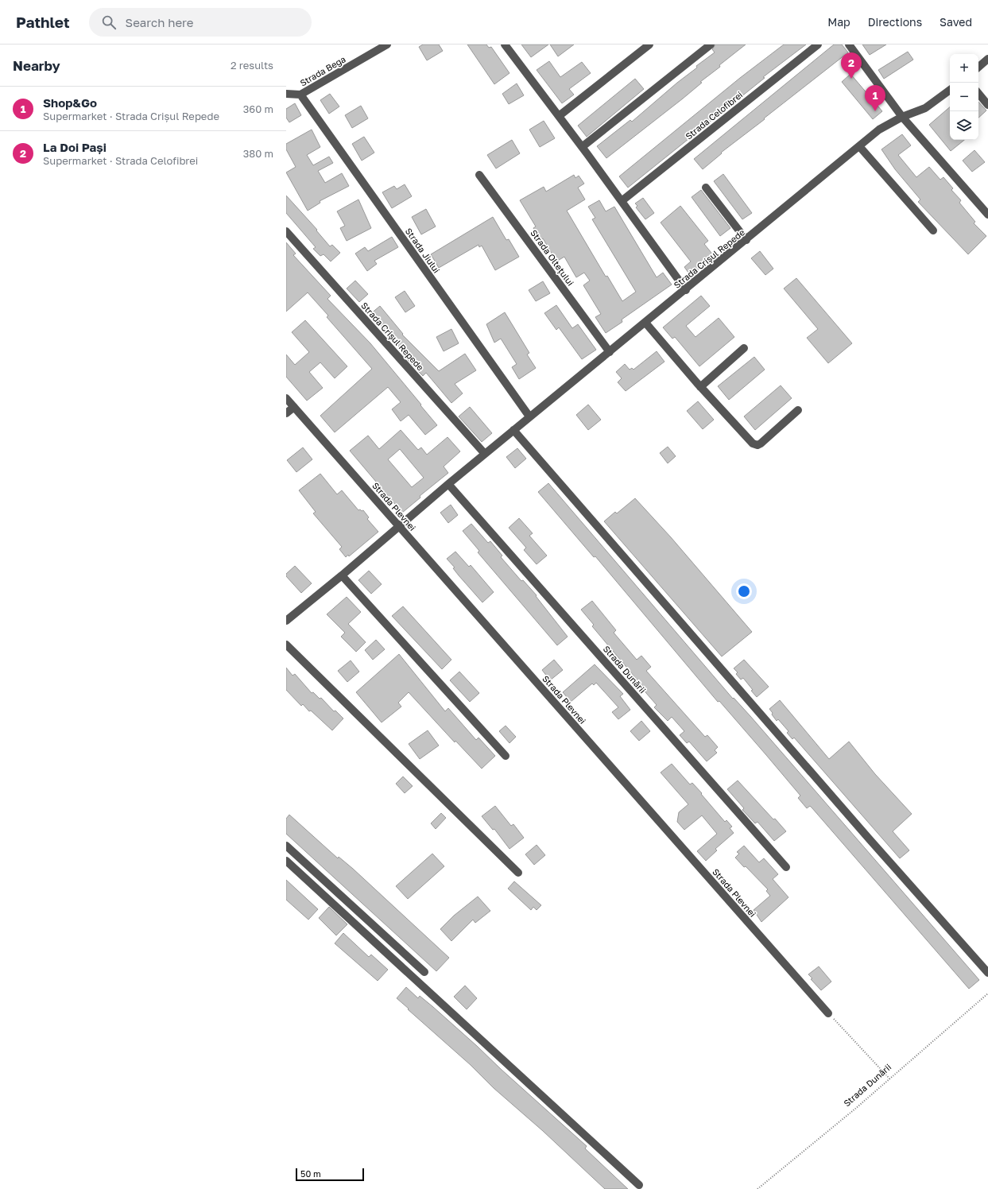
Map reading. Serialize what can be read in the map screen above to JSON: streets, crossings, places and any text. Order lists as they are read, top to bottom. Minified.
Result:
{"streets":{"street":["Strada Bega","Strada Celofibrei","Strada Jiului","Strada Oltețului","Strada Crișul Repede","Strada Plevnei","Strada Dunării"]},"crossings":[["Strada Bega","Strada Jiului"],["Strada Jiului","Strada Crișul Repede"],["Strada Oltețului","Strada Crișul Repede"],["Strada Crișul Repede","Strada Plevnei"],["Strada Crișul Repede","Strada Dunării"]],"scale_bar":"50 m","page":{"header":"Pathlet","search":"Search here","nav":["Map","Directions","Saved"],"heading":["Nearby","2 results"],"pins":["2","1"],"map_buttons":["+","−"],"list":[{"mark":"1","name":"Shop&Go","note":"Supermarket · Strada Crișul Repede","value":"360 m"},{"mark":"2","name":"La Doi Pași","note":"Supermarket · Strada Celofibrei","value":"380 m"}],"scale":"50 m"}}
